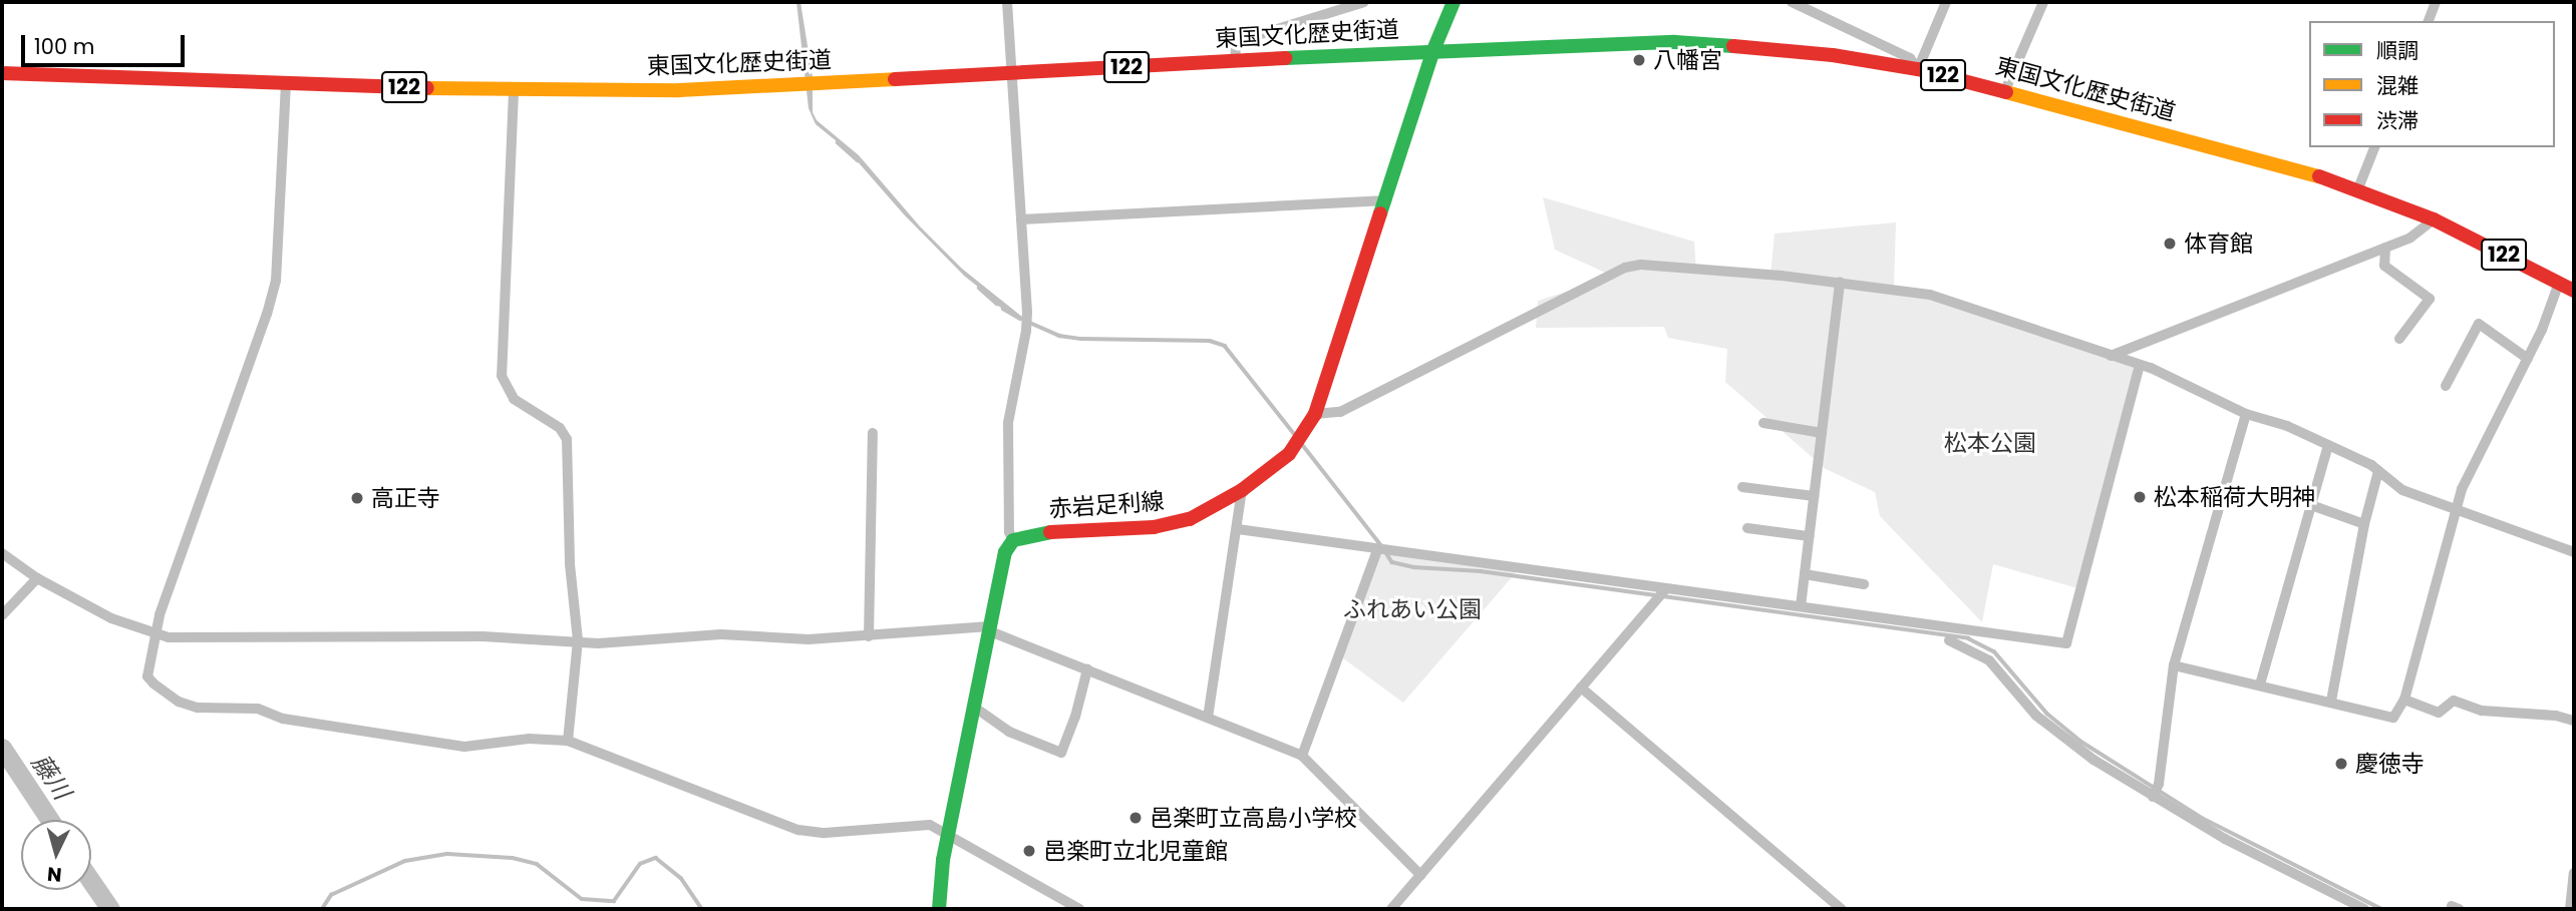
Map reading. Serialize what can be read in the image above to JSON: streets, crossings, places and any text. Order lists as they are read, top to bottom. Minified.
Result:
{"streets":{"main road":["東国文化歴史街道","122","赤岩足利線"]},"crossings":[["東国文化歴史街道","赤岩足利線"]],"water":["藤川"],"parks":["松本公園","ふれあい公園"],"places":["八幡宮","体育館","松本稲荷大明神","高正寺","慶徳寺","邑楽町立高島小学校","邑楽町立北児童館"],"legend":["順調","混雑","渋滞"],"scale_bar":"100 m","north":"bottom"}
